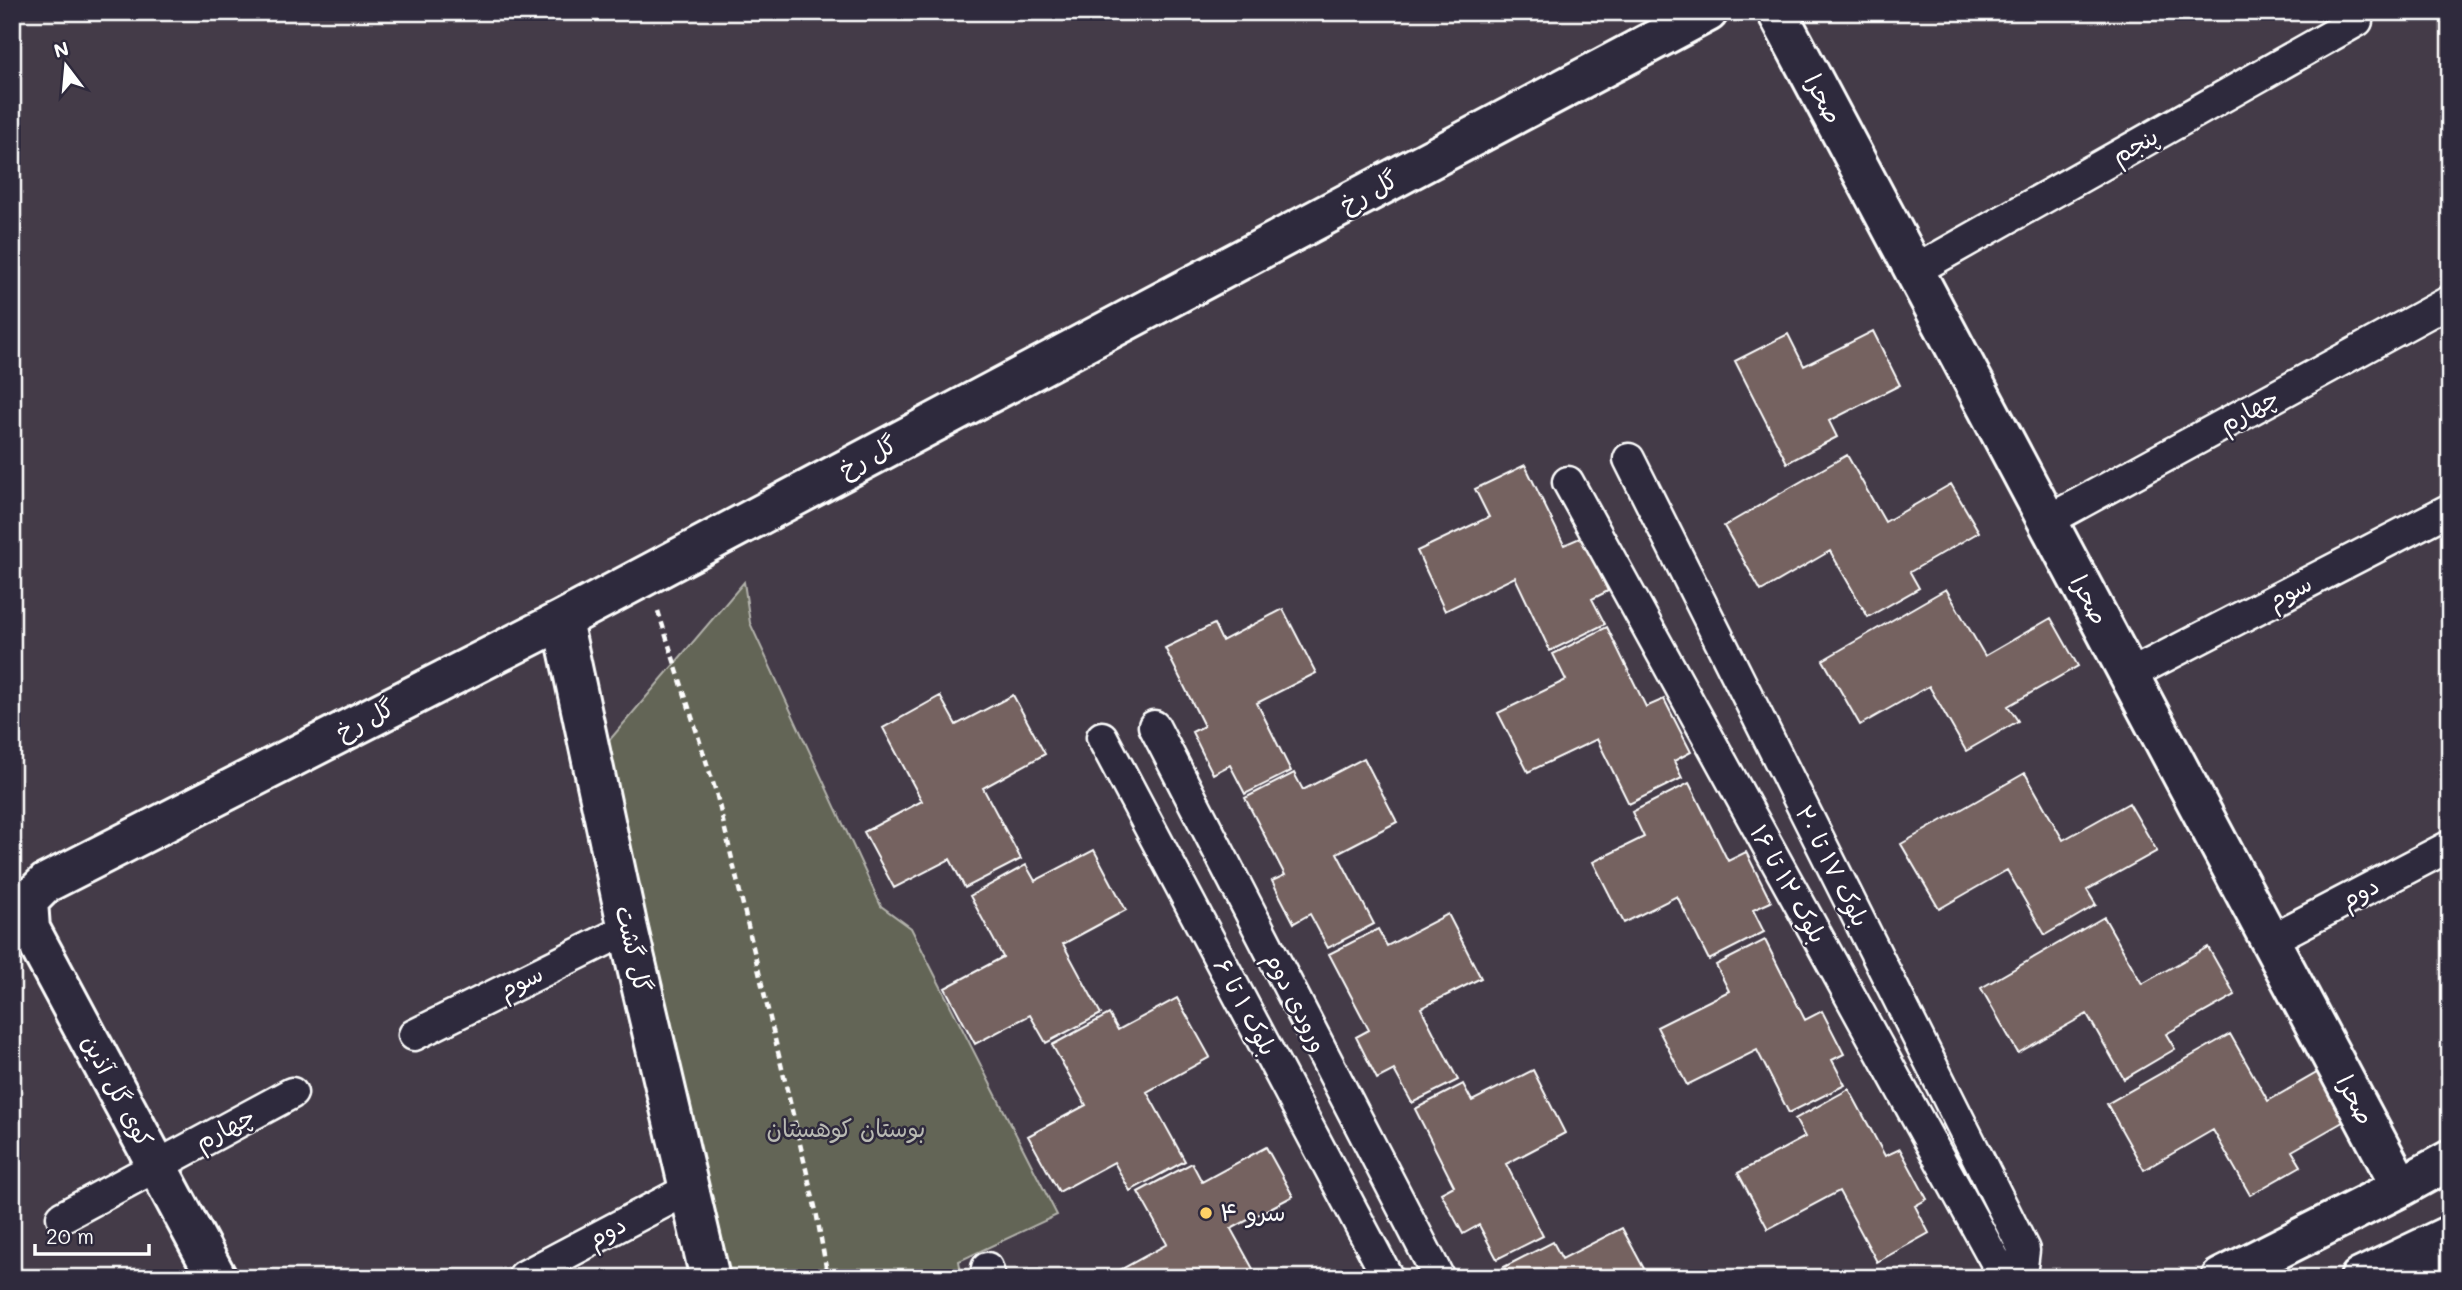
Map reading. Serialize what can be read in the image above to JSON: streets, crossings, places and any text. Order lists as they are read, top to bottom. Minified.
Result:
{"streets":{"street":["صحرا","پنجم","گل رخ","چهارم","سوم","بلوک ۱۷ تا ۲۰","بلوک ۱۲ تا ۱۶","دوم","گل گشت","ورودی دوم","بلوک ۱ تا ۶","کوی گل آذین"]},"crossings":[["صحرا","پنجم"],["صحرا","چهارم"],["صحرا","سوم"],["صحرا","دوم"],["گل رخ","گل گشت"],["گل رخ","کوی گل آذین"],["چهارم","کوی گل آذین"],["سوم","گل گشت"],["بلوک ۱۷ تا ۲۰","بلوک ۱۲ تا ۱۶"],["دوم","گل گشت"]],"parks":["بوستان کوهستان"],"places":["سرو ۴"],"scale_bar":"20 m","north":"top"}
